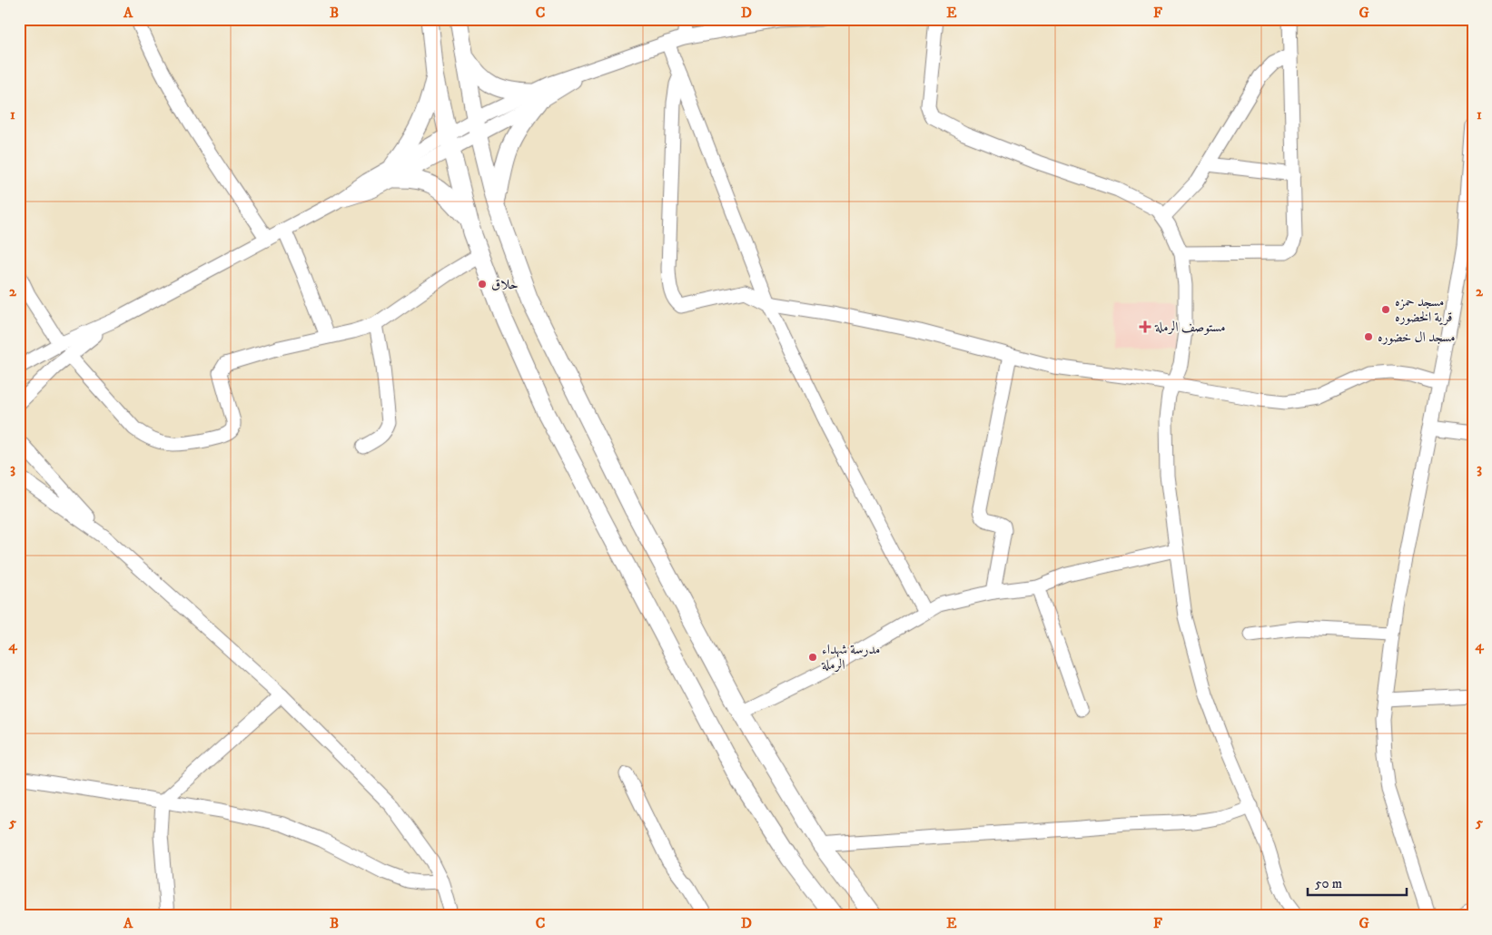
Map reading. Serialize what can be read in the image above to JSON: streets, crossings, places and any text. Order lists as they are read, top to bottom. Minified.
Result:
{"places":{"other":["حلاق","مسجد حمزه قرية الخضوره","مسجد ال خضوره","مدرسة شهداء الرملة"],"health":["مستوصف الرملة"]},"scale_bar":"50 m","grid":{"columns":["A","B","C","D","E","F","G"],"rows":["1","2","3","4","5"]}}
